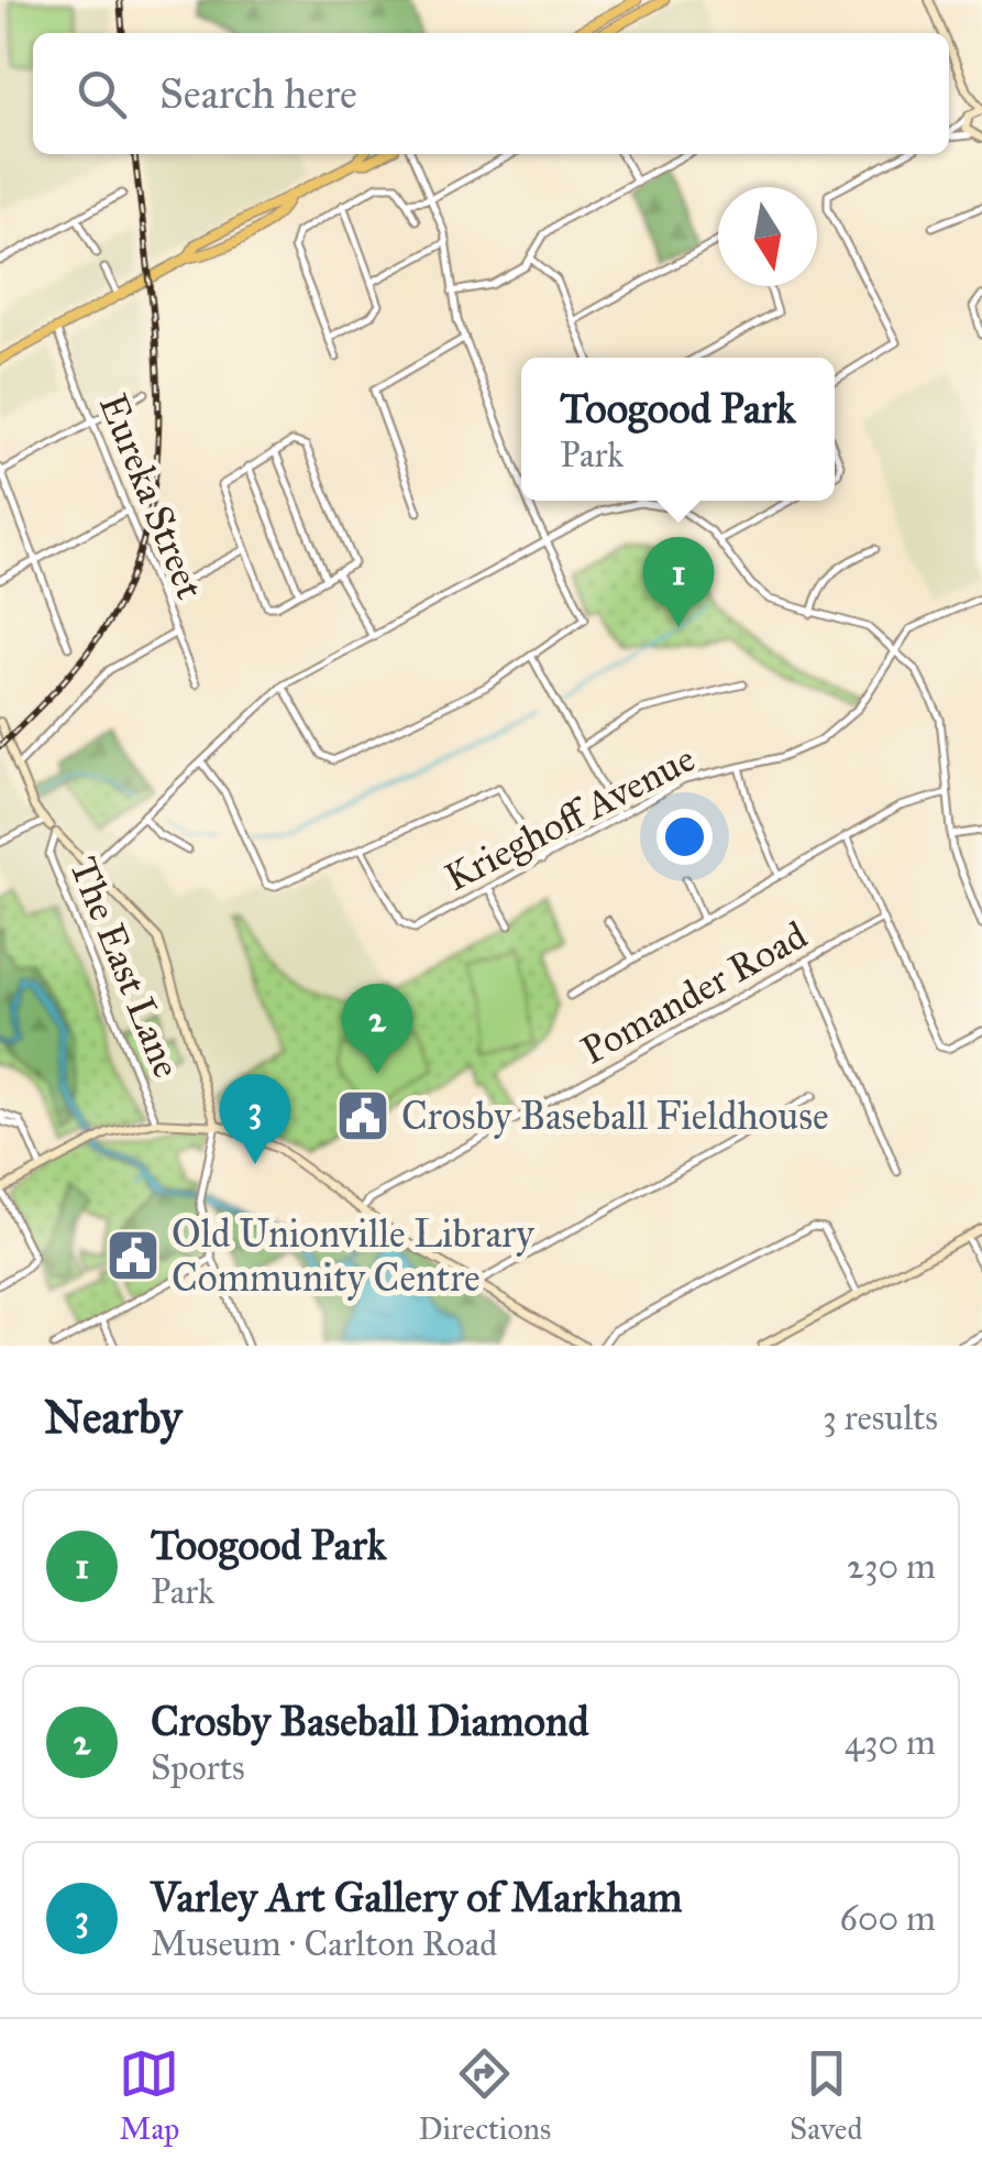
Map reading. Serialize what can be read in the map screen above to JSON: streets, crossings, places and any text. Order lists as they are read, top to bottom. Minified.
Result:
{"streets":{"street":["Eureka Street","Krieghoff Avenue","The East Lane","Pomander Road"]},"places":{"public building":["Crosby Baseball Fieldhouse","Old Unionville Library Community Centre"]},"north":"bottom","page":{"search":"Search here","popup":["Toogood Park","Park"],"pins":["1","2","3"],"heading":["Nearby","3 results"],"list":[{"mark":"1","name":"Toogood Park","note":"Park","value":"230 m"},{"mark":"2","name":"Crosby Baseball Diamond","note":"Sports","value":"430 m"},{"mark":"3","name":"Varley Art Gallery of Markham","note":"Museum · Carlton Road","value":"600 m"}],"nav":["Map","Directions","Saved"]}}
